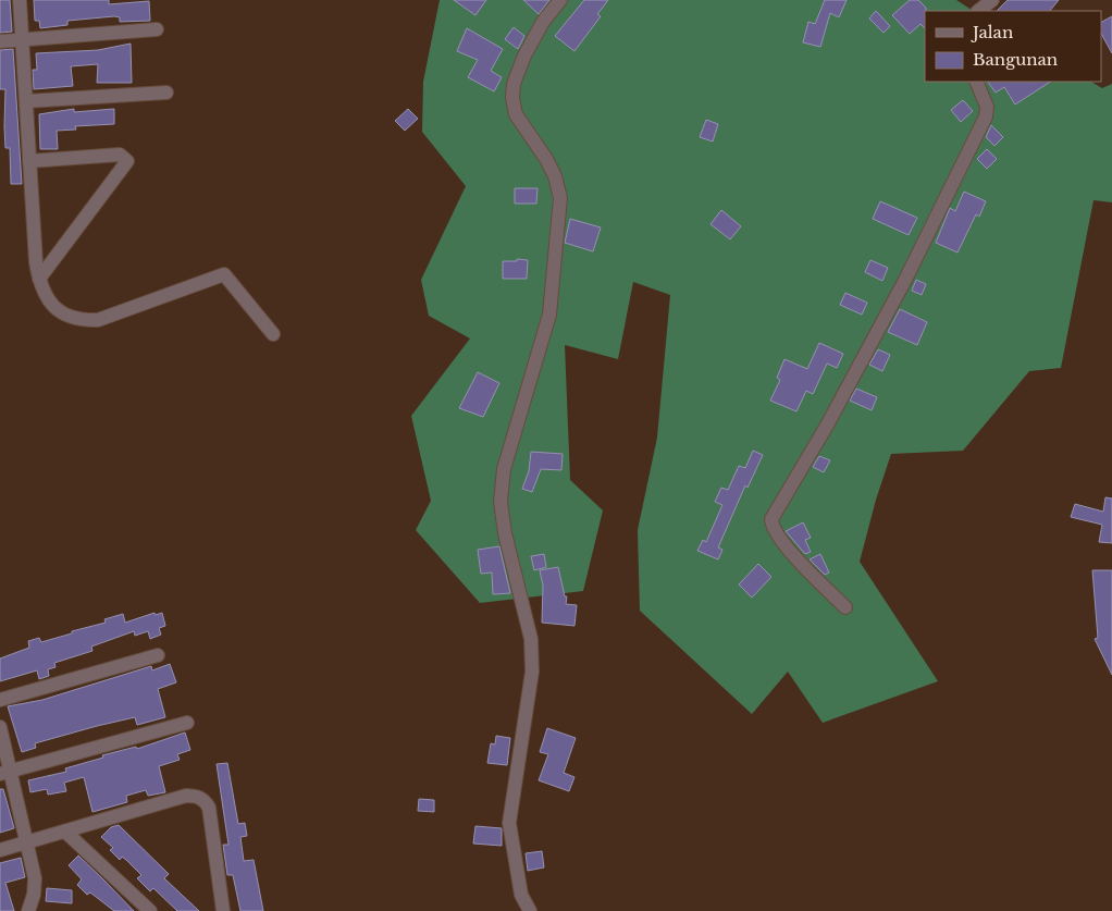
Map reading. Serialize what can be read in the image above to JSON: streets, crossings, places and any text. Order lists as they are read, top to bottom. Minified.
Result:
{"legend":["Jalan","Bangunan"]}
